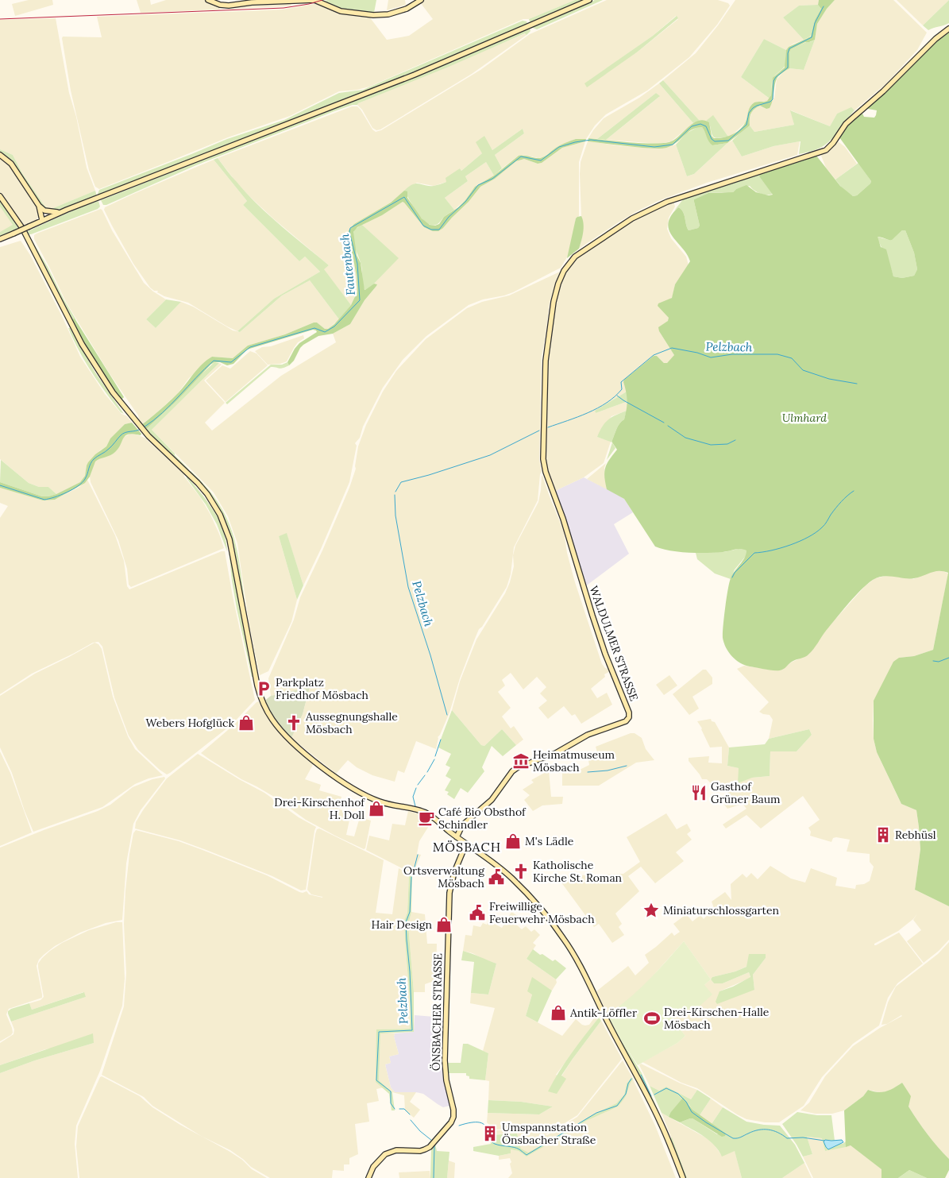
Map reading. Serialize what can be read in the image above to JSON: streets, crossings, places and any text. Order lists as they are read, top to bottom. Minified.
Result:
{"streets":{"main road":["WALDULMER STRASSE","ÖNSBACHER STRASSE"]},"districts":["MÖSBACH"],"water":["Fautenbach","Pelzbach"],"parks":["Ulmhard"],"places":{"parking":["Parkplatz Friedhof Mösbach"],"shop":["Webers Hofglück","Drei-Kirschenhof H. Doll","M's Lädle","Hair Design","Antik-Löffler"],"church":["Aussegnungshalle Mösbach","Katholische Kirche St. Roman"],"museum":["Heimatmuseum Mösbach"],"restaurant":["Gasthof Grüner Baum"],"cafe":["Café Bio Obsthof Schindler"],"building":["Rebhüsl","Umspannstation Önsbacher Straße"],"public building":["Ortsverwaltung Mösbach","Freiwillige Feuerwehr Mösbach"],"place":["Miniaturschlossgarten"],"sports":["Drei-Kirschen-Halle Mösbach"]}}
